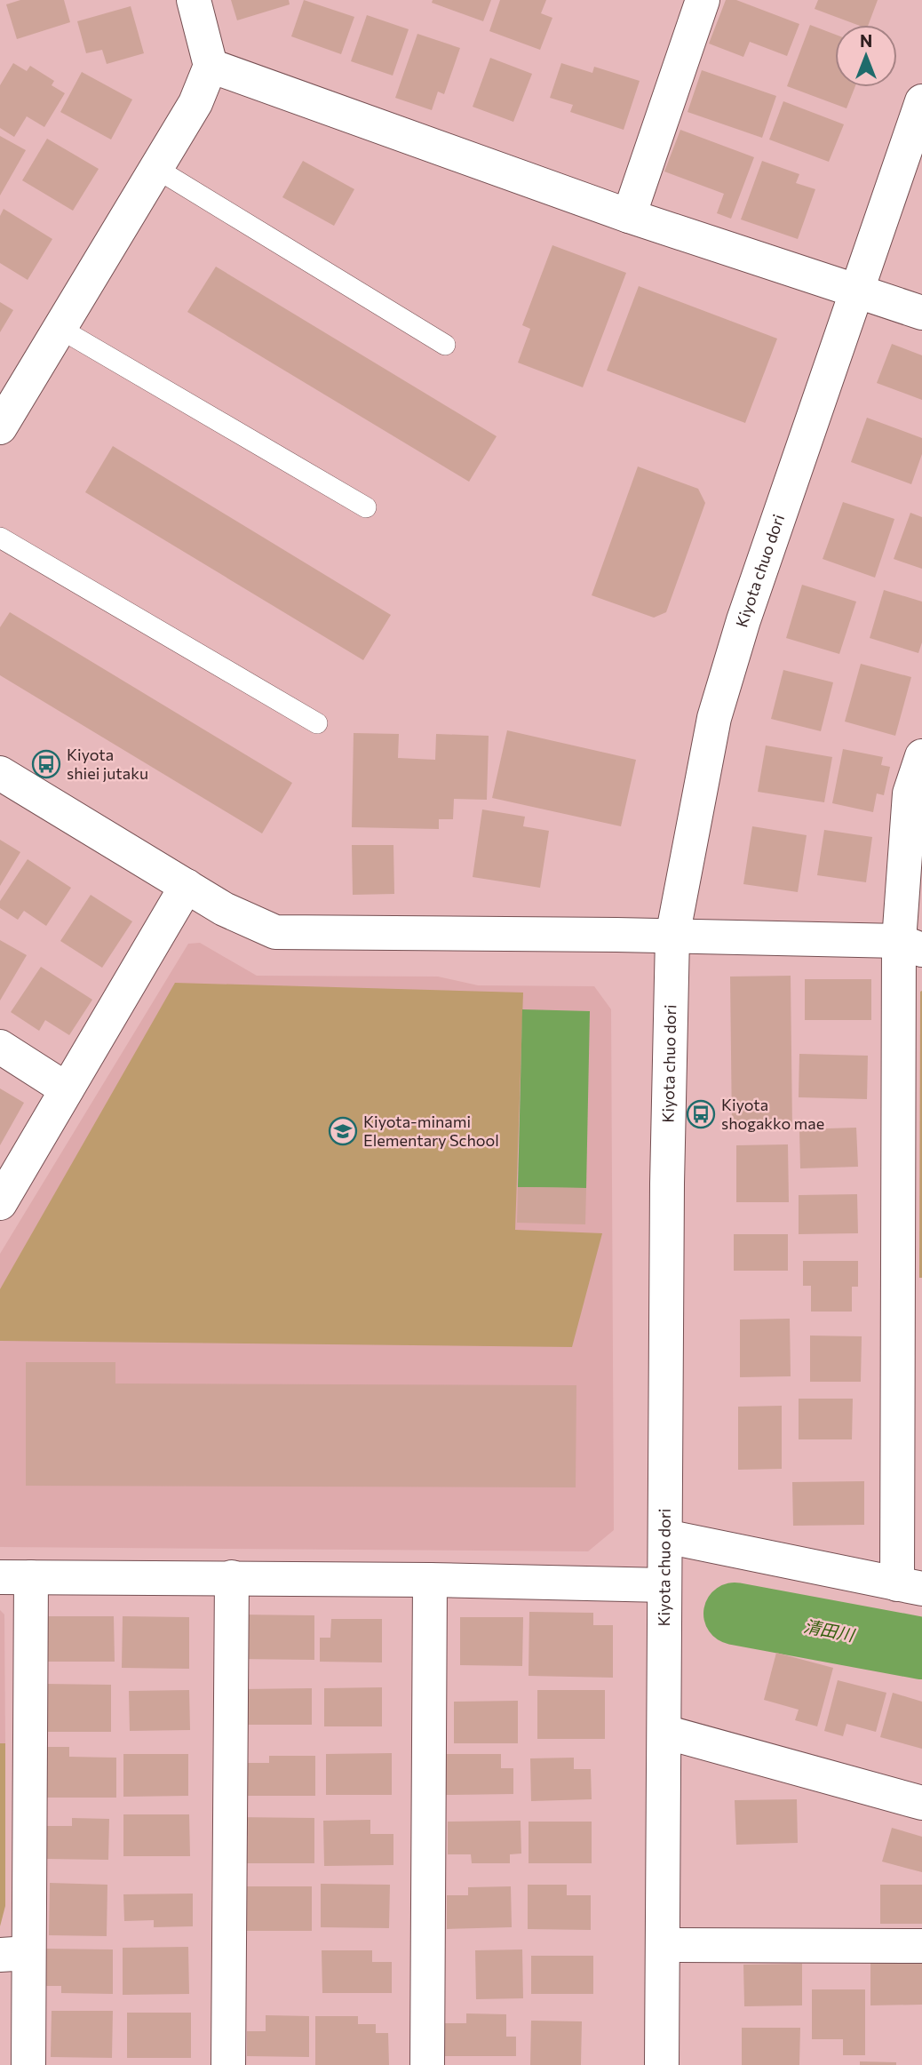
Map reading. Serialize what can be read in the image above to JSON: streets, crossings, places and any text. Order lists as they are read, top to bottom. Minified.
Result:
{"streets":{"street":["Kiyota chuo dori"]},"water":["清田川"],"places":{"bus stop":["Kiyota shiei jutaku","Kiyota shogakko mae"],"school or university":["Kiyota-minami Elementary School"]},"north":"top"}
